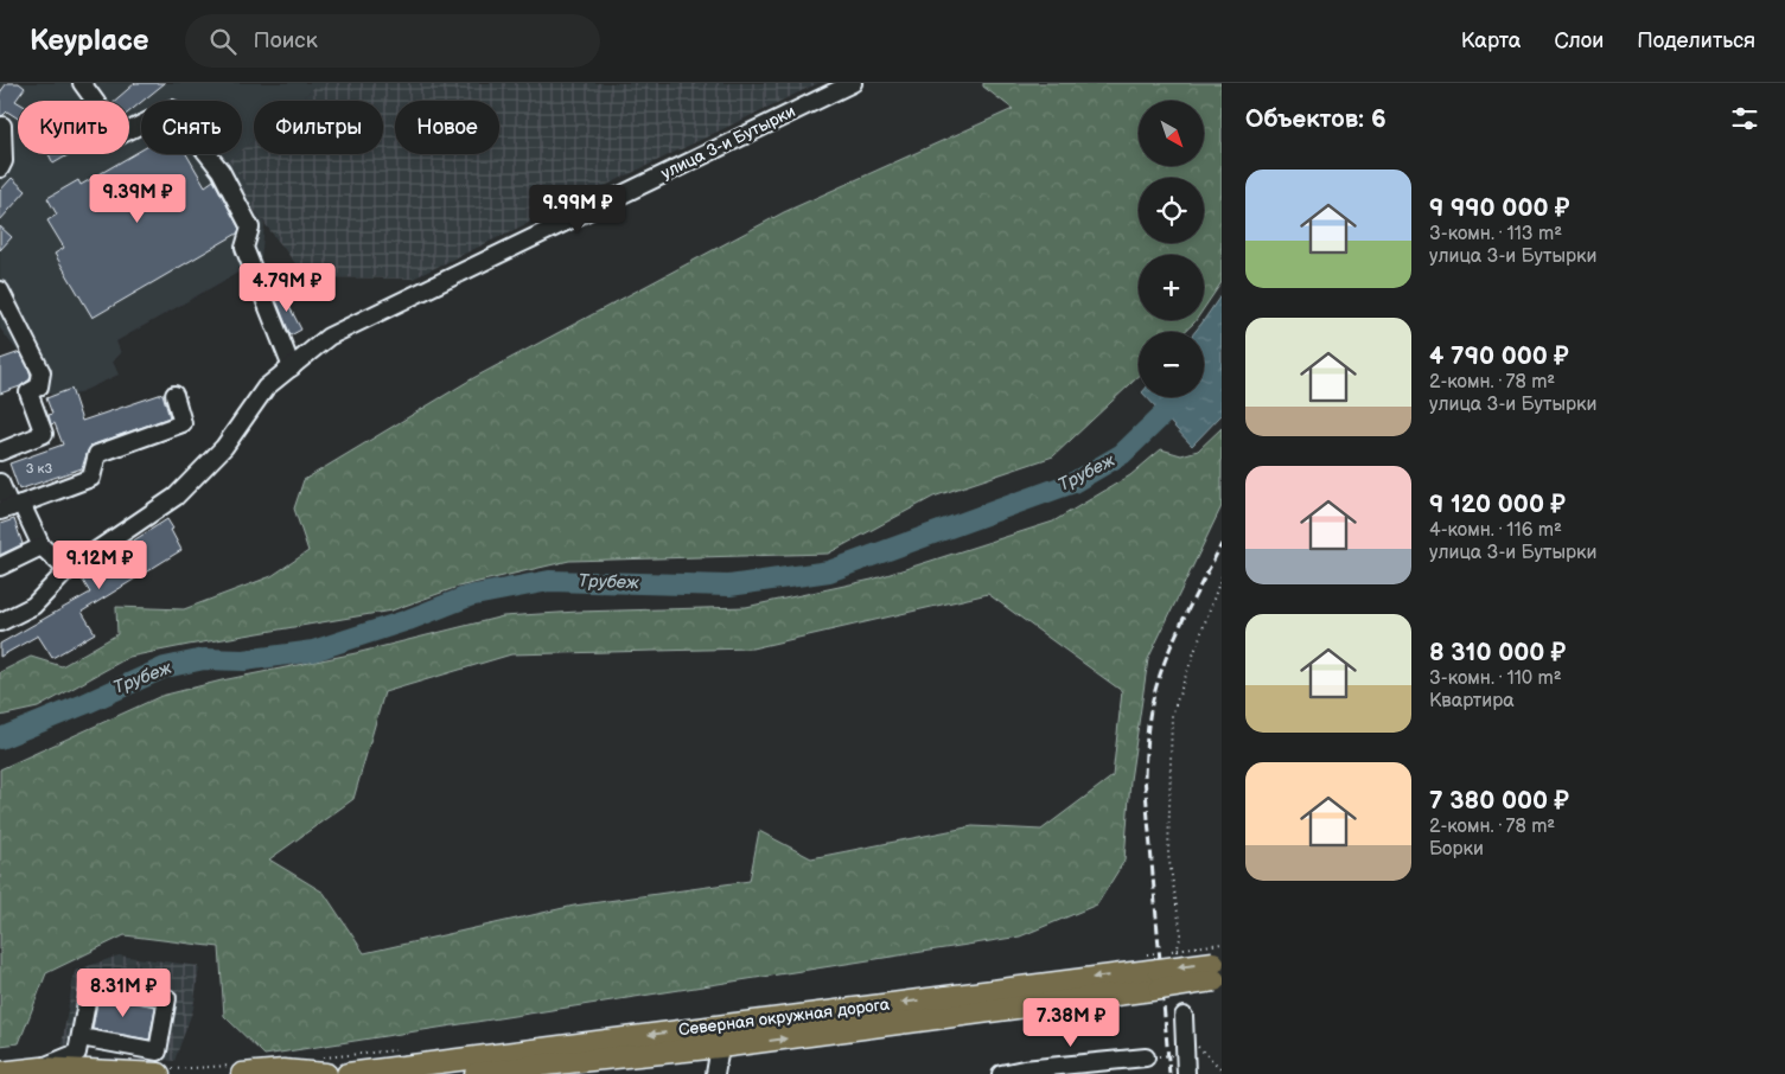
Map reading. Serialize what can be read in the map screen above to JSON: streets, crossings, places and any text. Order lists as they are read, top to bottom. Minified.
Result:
{"streets":{"main road":["Северная окружная дорога"],"street":["улица 3-и Бутырки"]},"water":["Трубеж"],"house_numbers":["3 к3"],"north":"bottom right","page":{"header":"Keyplace","search":"Поиск","nav":["Карта","Слои","Поделиться"],"heading":"Объектов: 6","map_buttons":["+","−"],"chip":["Купить","Снять","Фильтры","Новое"],"list":[{"name":"9 990 000 ₽","note":"3-комн. · 113 m² · улица 3-и Бутырки"},{"name":"4 790 000 ₽","note":"2-комн. · 78 m² · улица 3-и Бутырки"},{"name":"9 120 000 ₽","note":"4-комн. · 116 m² · улица 3-и Бутырки"},{"name":"8 310 000 ₽","note":"3-комн. · 110 m² · Квартира"},{"name":"7 380 000 ₽","note":"2-комн. · 78 m² · Борки"}],"price":["9.39M ₽","9.99M ₽","4.79M ₽","9.12M ₽","8.31M ₽","7.38M ₽"]}}
